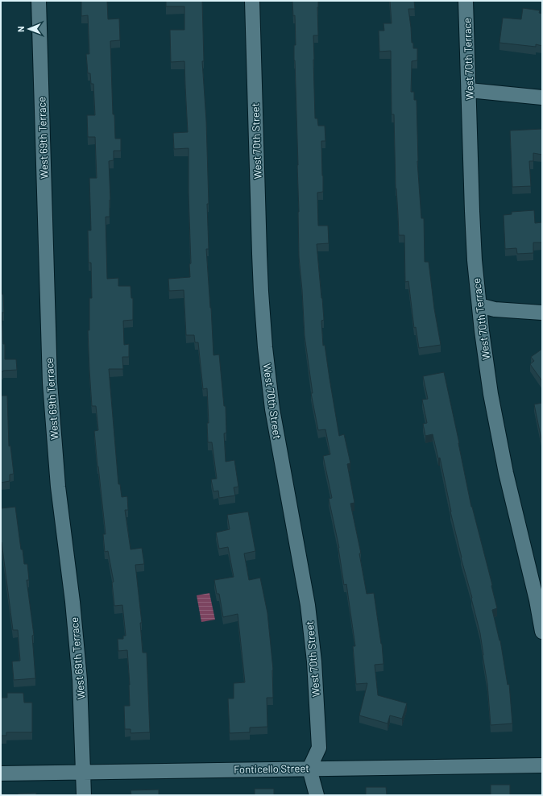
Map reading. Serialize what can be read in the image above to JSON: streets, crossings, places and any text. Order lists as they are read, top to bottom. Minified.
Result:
{"streets":{"street":["West 70th Terrace","West 69th Terrace","West 70th Street","Fonticello Street"]},"crossings":[["West 69th Terrace","Fonticello Street"],["West 70th Street","Fonticello Street"]],"north":"left"}
